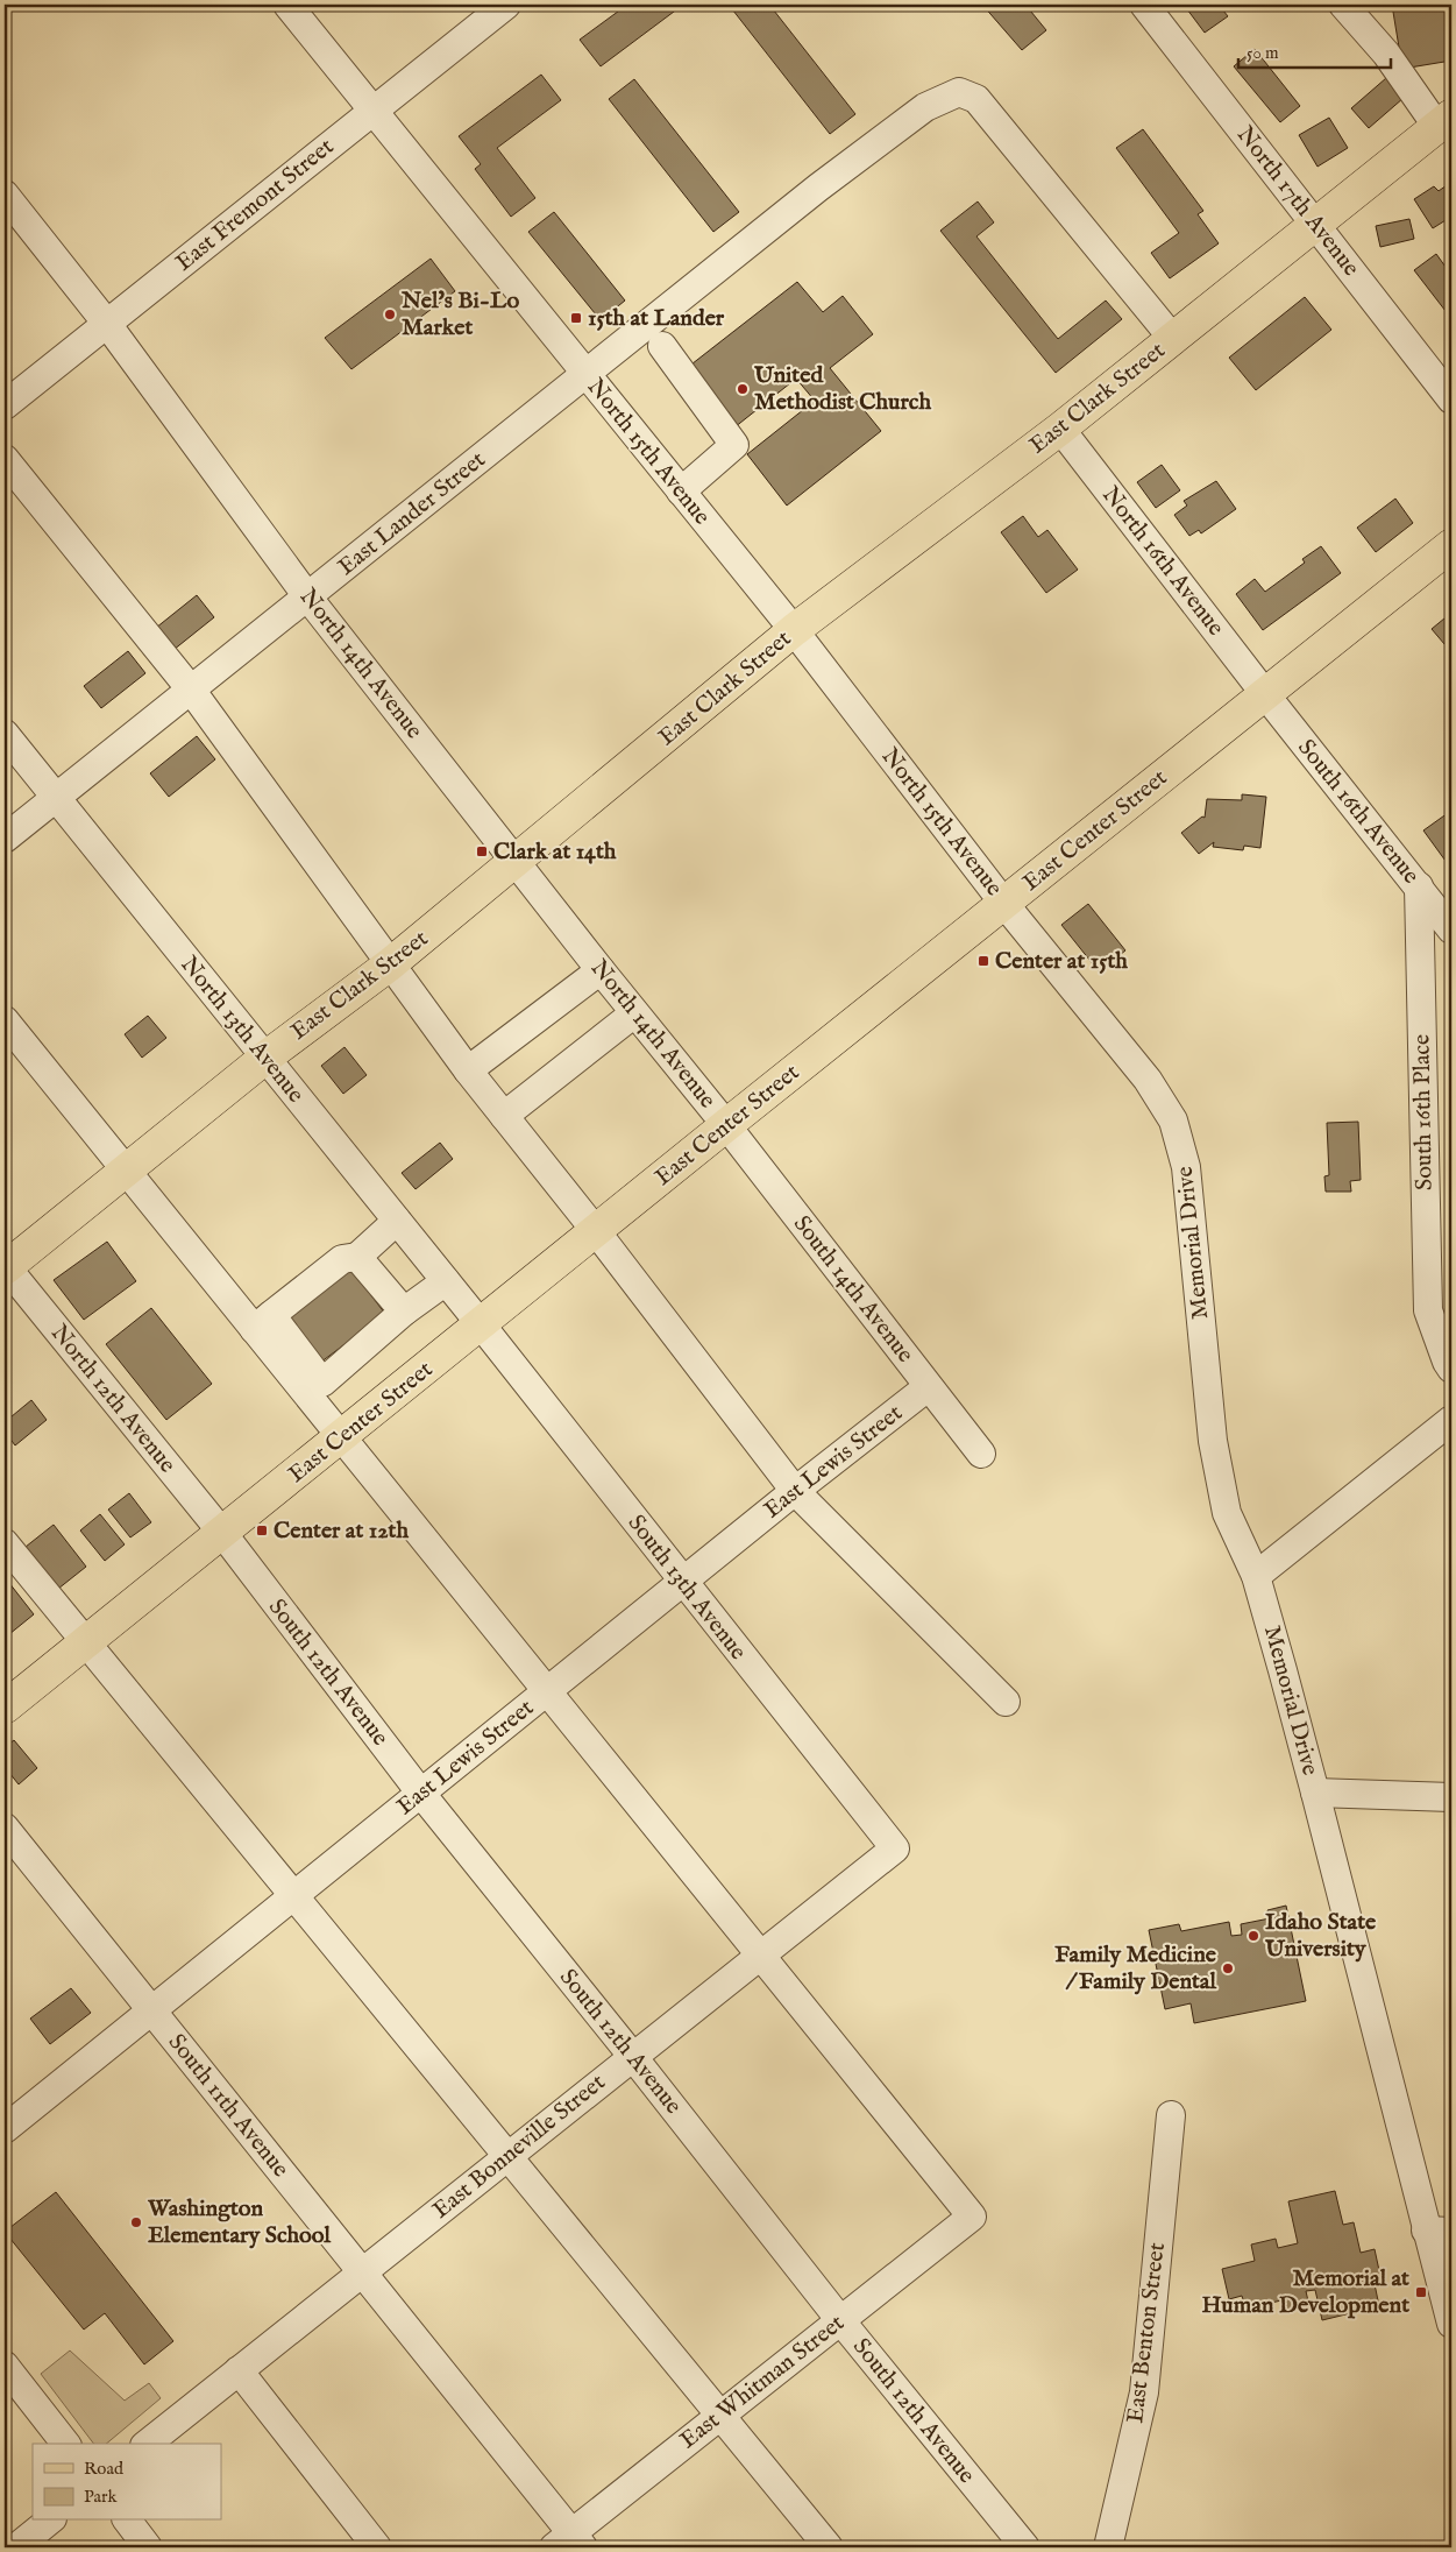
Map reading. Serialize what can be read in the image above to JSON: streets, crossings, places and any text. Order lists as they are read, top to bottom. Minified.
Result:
{"streets":{"main road":["East Clark Street","East Center Street"],"street":["North 17th Avenue","East Fremont Street","North 15th Avenue","East Lander Street","North 16th Avenue","North 14th Avenue","South 16th Avenue","North 13th Avenue","South 16th Place","Memorial Drive","South 14th Avenue","North 12th Avenue","East Lewis Street","South 13th Avenue","South 12th Avenue","South 11th Avenue","East Bonneville Street","East Benton Street","East Whitman Street"]},"crossings":[["North 17th Avenue","East Clark Street"],["East Fremont Street","North 15th Avenue"],["East Fremont Street","North 14th Avenue"],["East Clark Street","North 15th Avenue"],["East Clark Street","East Lander Street"],["East Clark Street","North 16th Avenue"],["East Clark Street","North 14th Avenue"],["East Clark Street","North 13th Avenue"],["East Clark Street","North 12th Avenue"],["North 15th Avenue","East Lander Street"],["North 15th Avenue","East Center Street"],["North 15th Avenue","Memorial Drive"],["East Lander Street","North 14th Avenue"],["East Lander Street","North 13th Avenue"],["North 16th Avenue","South 16th Avenue"],["North 16th Avenue","East Center Street"],["North 14th Avenue","East Center Street"],["North 14th Avenue","South 14th Avenue"],["South 16th Avenue","East Center Street"],["South 16th Avenue","South 16th Place"],["East Center Street","North 13th Avenue"],["East Center Street","South 14th Avenue"],["East Center Street","North 12th Avenue"],["East Center Street","South 13th Avenue"],["East Center Street","South 12th Avenue"],["North 13th Avenue","South 13th Avenue"],["South 14th Avenue","East Lewis Street"],["North 12th Avenue","South 12th Avenue"],["East Lewis Street","South 13th Avenue"],["East Lewis Street","South 12th Avenue"],["East Lewis Street","South 11th Avenue"],["South 13th Avenue","East Bonneville Street"],["South 12th Avenue","East Bonneville Street"],["South 12th Avenue","East Whitman Street"],["South 11th Avenue","East Bonneville Street"],["South 11th Avenue","East Whitman Street"],["East Bonneville Street","East Whitman Street"]],"places":{"other":["Nel's Bi-Lo Market","United Methodist Church","Idaho State University","Family Medicine / Family Dental","Washington Elementary School"],"transit":["15th at Lander","Clark at 14th","Center at 15th","Center at 12th","Memorial at Human Development"]},"legend":["Road","Park"],"scale_bar":"50 m"}
